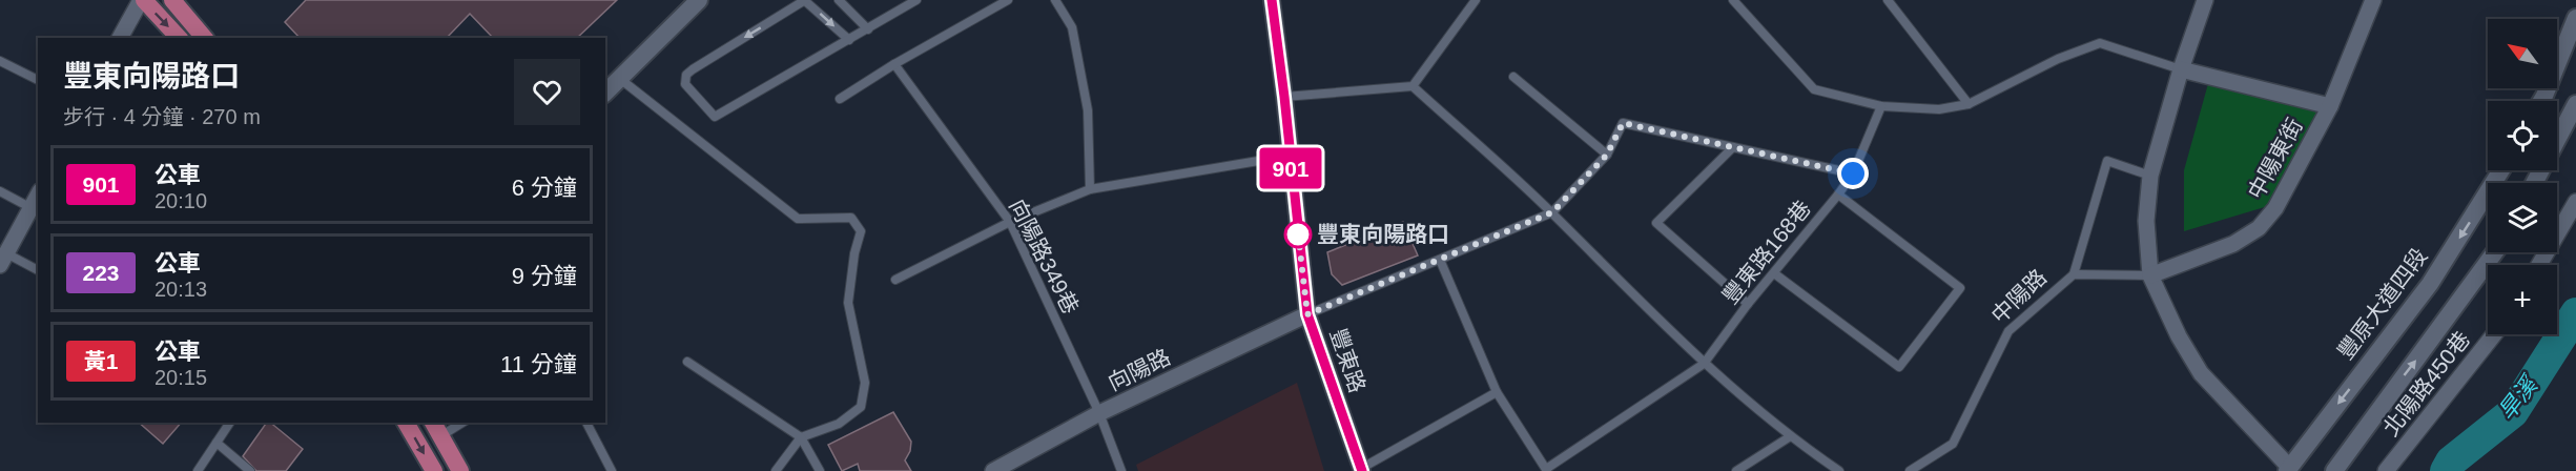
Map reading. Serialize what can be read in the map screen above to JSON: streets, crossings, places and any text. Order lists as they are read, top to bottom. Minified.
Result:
{"streets":{"street":["中陽東街","豐原大道四段","豐東路","向陽路","北陽路450巷"],"lane":["豐東路168巷","向陽路349巷","中陽路"]},"crossings":[["中陽東街","中陽路"],["向陽路349巷","向陽路"],["豐東路","向陽路"]],"water":["旱溪"],"places":["豐東向陽路口"],"lines":["bus line 901"],"north":"top left","page":{"on_map":"901","map_buttons":"+","heading":["豐東向陽路口","步行 · 4 分鐘 · 270 m"],"list":[{"mark":"901","name":"公車","note":"20:10","value":"6 分鐘"},{"mark":"223","name":"公車","note":"20:13","value":"9 分鐘"},{"mark":"黃1","name":"公車","note":"20:15","value":"11 分鐘"}]}}
